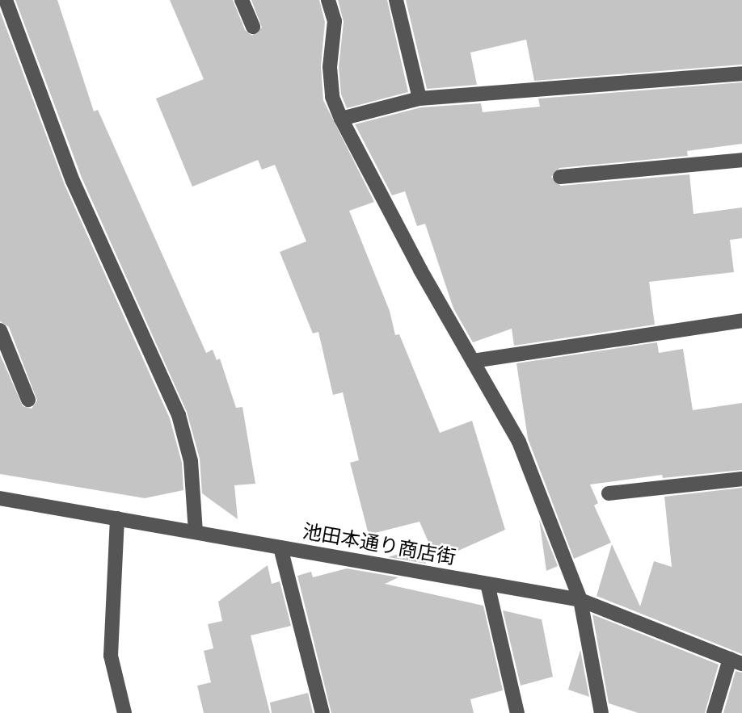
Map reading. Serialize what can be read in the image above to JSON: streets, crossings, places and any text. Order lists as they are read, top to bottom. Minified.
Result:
{"streets":{"street":["池田本通り商店街"]}}
